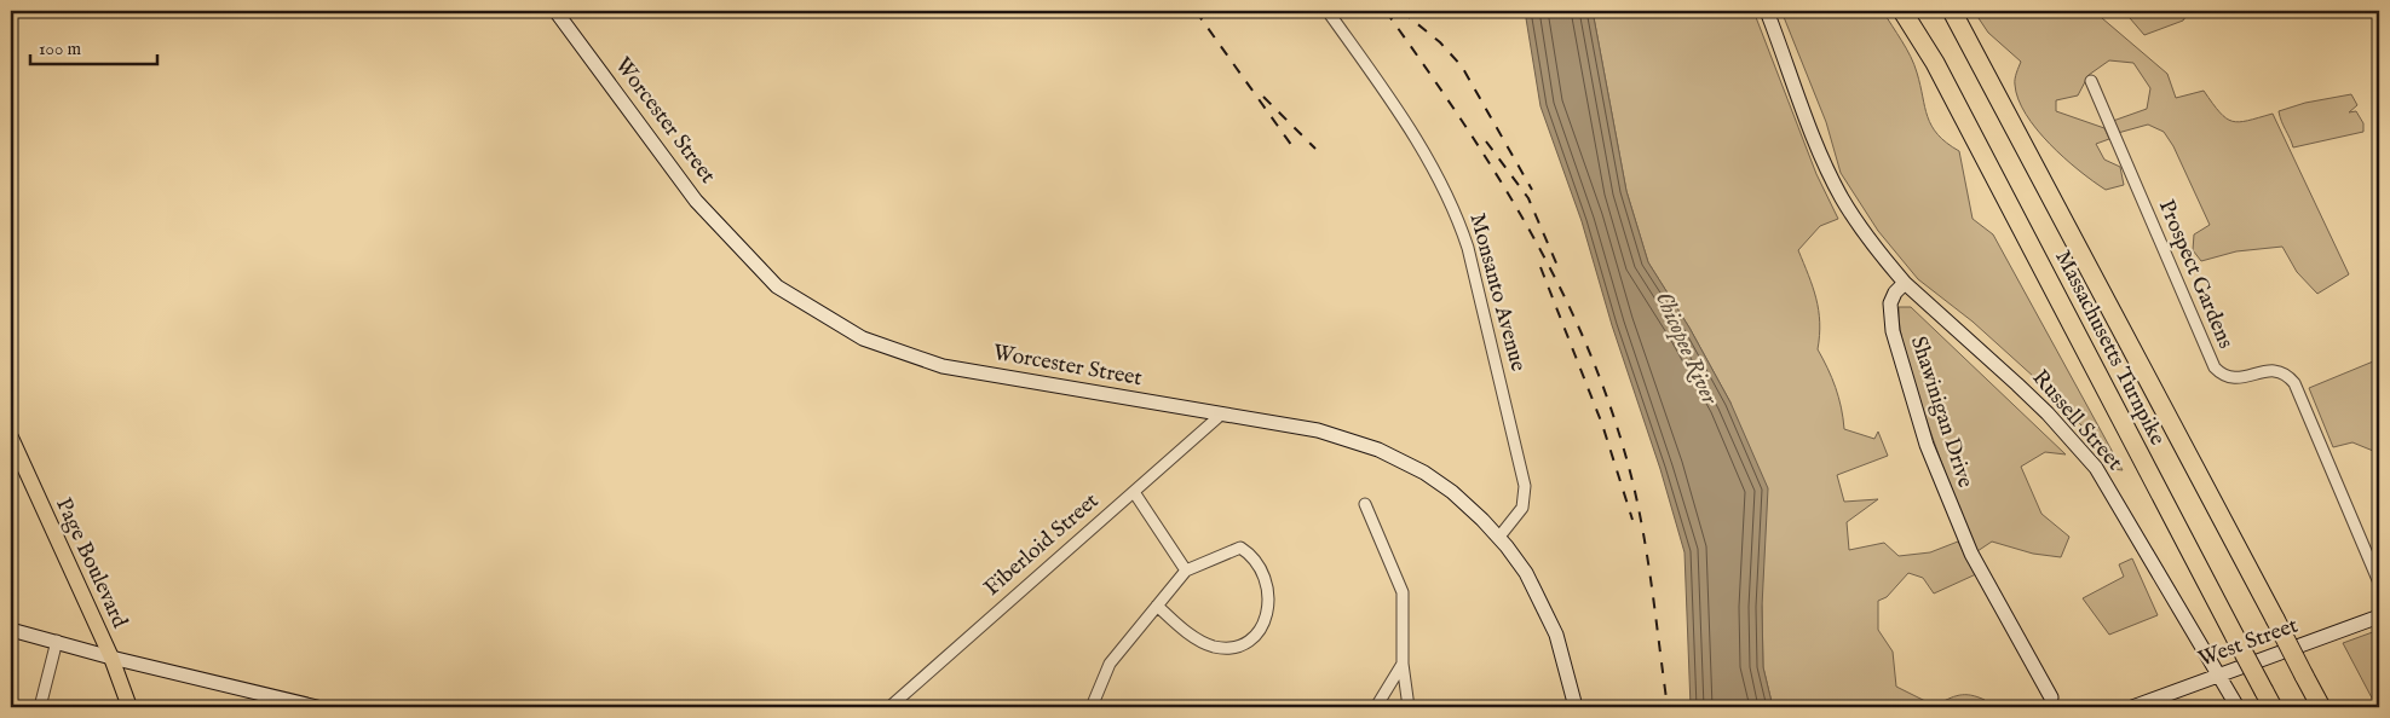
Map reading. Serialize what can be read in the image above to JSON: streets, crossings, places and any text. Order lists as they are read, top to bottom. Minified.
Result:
{"streets":{"highway":["Massachusetts Turnpike"],"main road":["Worcester Street","Shawinigan Drive","Russell Street","Page Boulevard","West Street"],"street":["Prospect Gardens","Monsanto Avenue","Fiberloid Street"]},"crossings":[["Worcester Street","Monsanto Avenue"],["Worcester Street","Fiberloid Street"],["Shawinigan Drive","Russell Street"],["Russell Street","West Street"]],"water":["Chicopee River"],"scale_bar":"100 m"}
